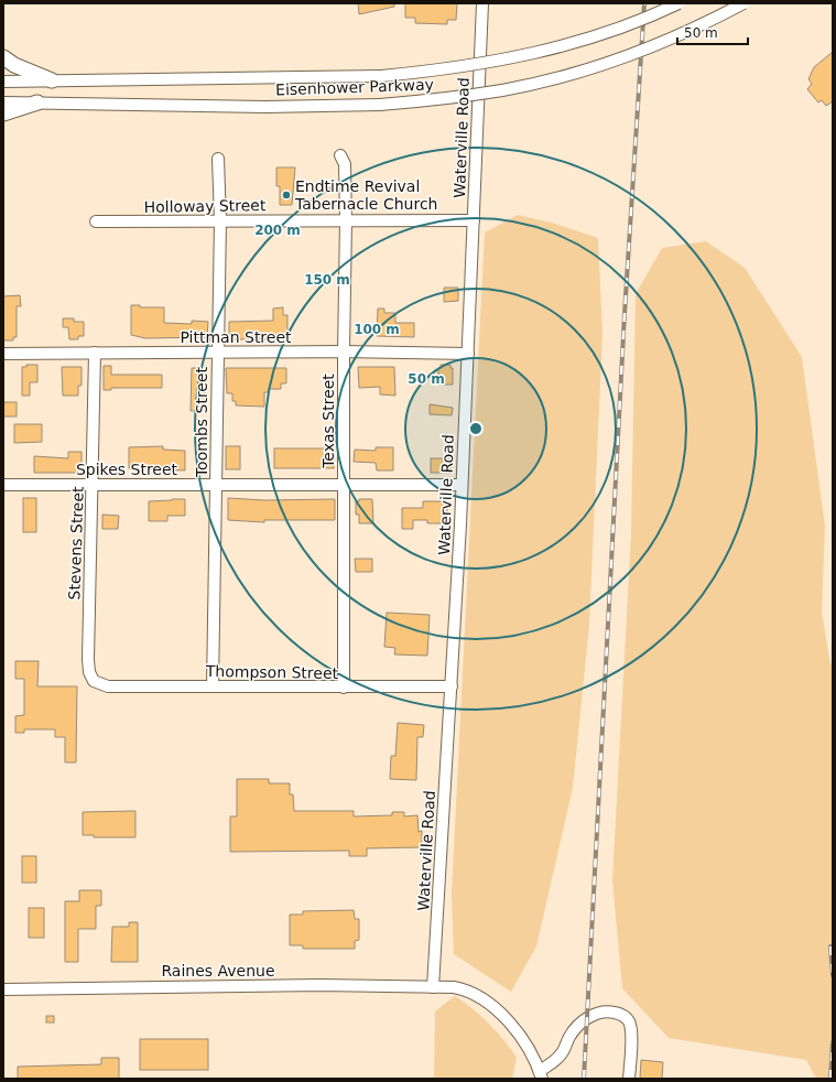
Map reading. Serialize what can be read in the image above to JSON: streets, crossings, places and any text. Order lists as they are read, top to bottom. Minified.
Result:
{"streets":{"street":["Eisenhower Parkway","Waterville Road","Holloway Street","Pittman Street","Texas Street","Toombs Street","Spikes Street","Stevens Street","Thompson Street","Raines Avenue"]},"crossings":[["Waterville Road","Holloway Street"],["Waterville Road","Pittman Street"],["Waterville Road","Spikes Street"],["Waterville Road","Thompson Street"],["Waterville Road","Raines Avenue"],["Holloway Street","Texas Street"],["Holloway Street","Toombs Street"],["Pittman Street","Texas Street"],["Pittman Street","Toombs Street"],["Pittman Street","Stevens Street"],["Texas Street","Spikes Street"],["Texas Street","Thompson Street"],["Toombs Street","Spikes Street"],["Toombs Street","Thompson Street"],["Spikes Street","Stevens Street"],["Stevens Street","Thompson Street"]],"places":["Endtime Revival Tabernacle Church"],"scale_bar":"50 m","rings":["200 m","150 m","100 m","50 m"]}
